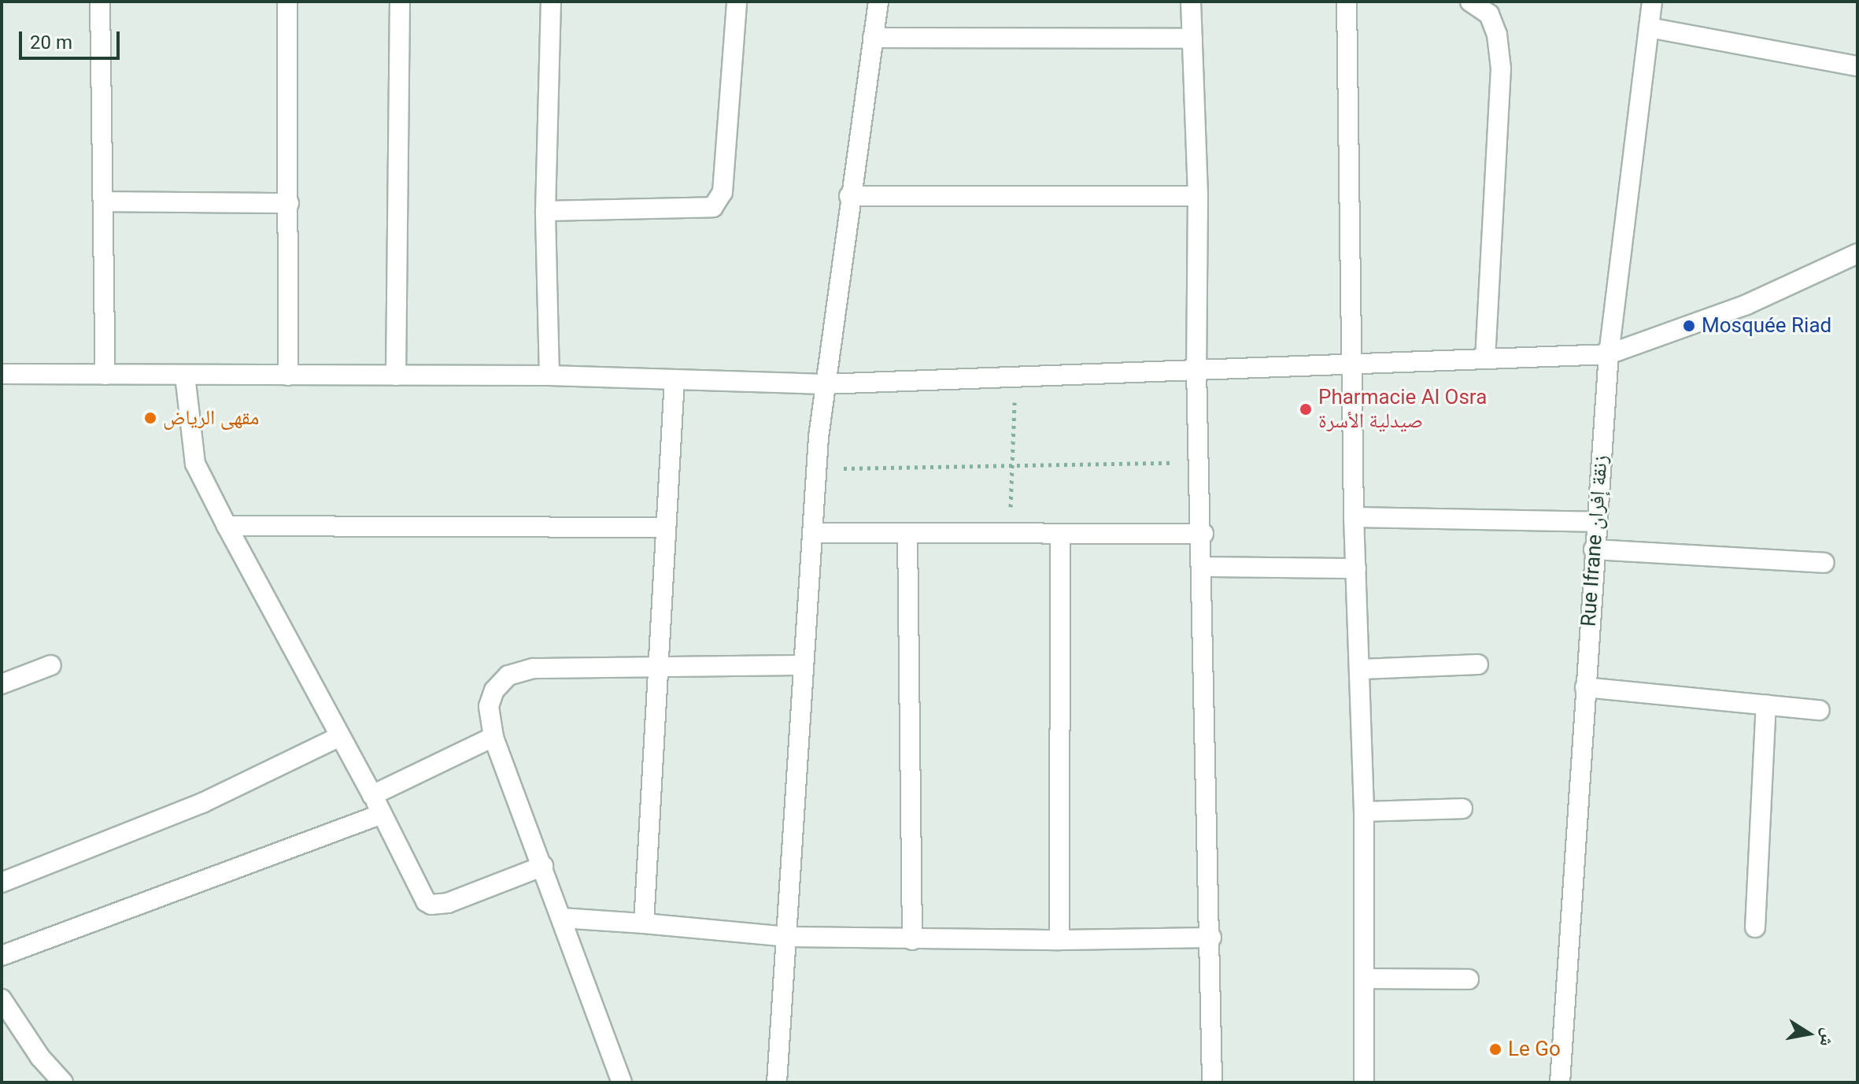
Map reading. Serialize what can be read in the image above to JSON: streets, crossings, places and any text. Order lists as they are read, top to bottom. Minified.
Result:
{"streets":{"street":["Rue Ifrane زنقة إفران"]},"places":["Mosquée Riad","Pharmacie Al Osra صيدلية الأسرة","مقهى الرياض","Le Go"],"scale_bar":"20 m","north":"right"}
